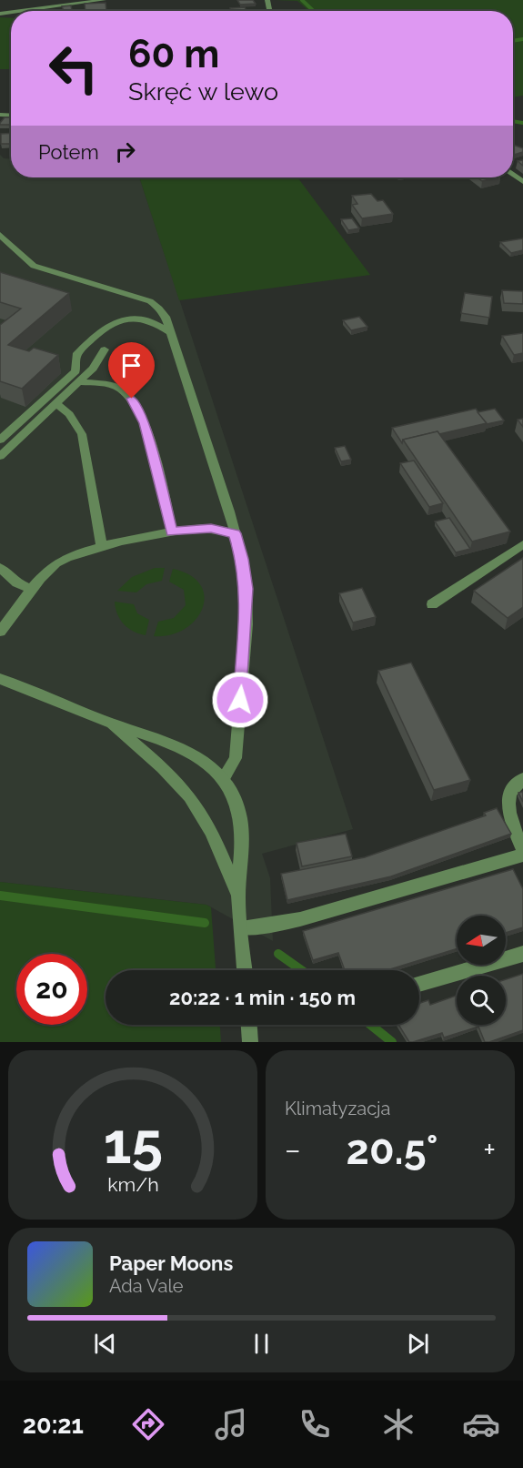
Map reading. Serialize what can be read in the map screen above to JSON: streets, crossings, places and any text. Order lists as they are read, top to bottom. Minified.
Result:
{"north":"left","page":{"turn":["60 m","Skręć w lewo"],"then":"Potem","limit":"20","trip":"20:22 · 1 min · 150 m","tile":"Klimatyzacja","heat":["−","20.5°","+"],"song":["Paper Moons","Ada Vale"],"tabs":"20:21","gauge":["15","km/h"]}}
